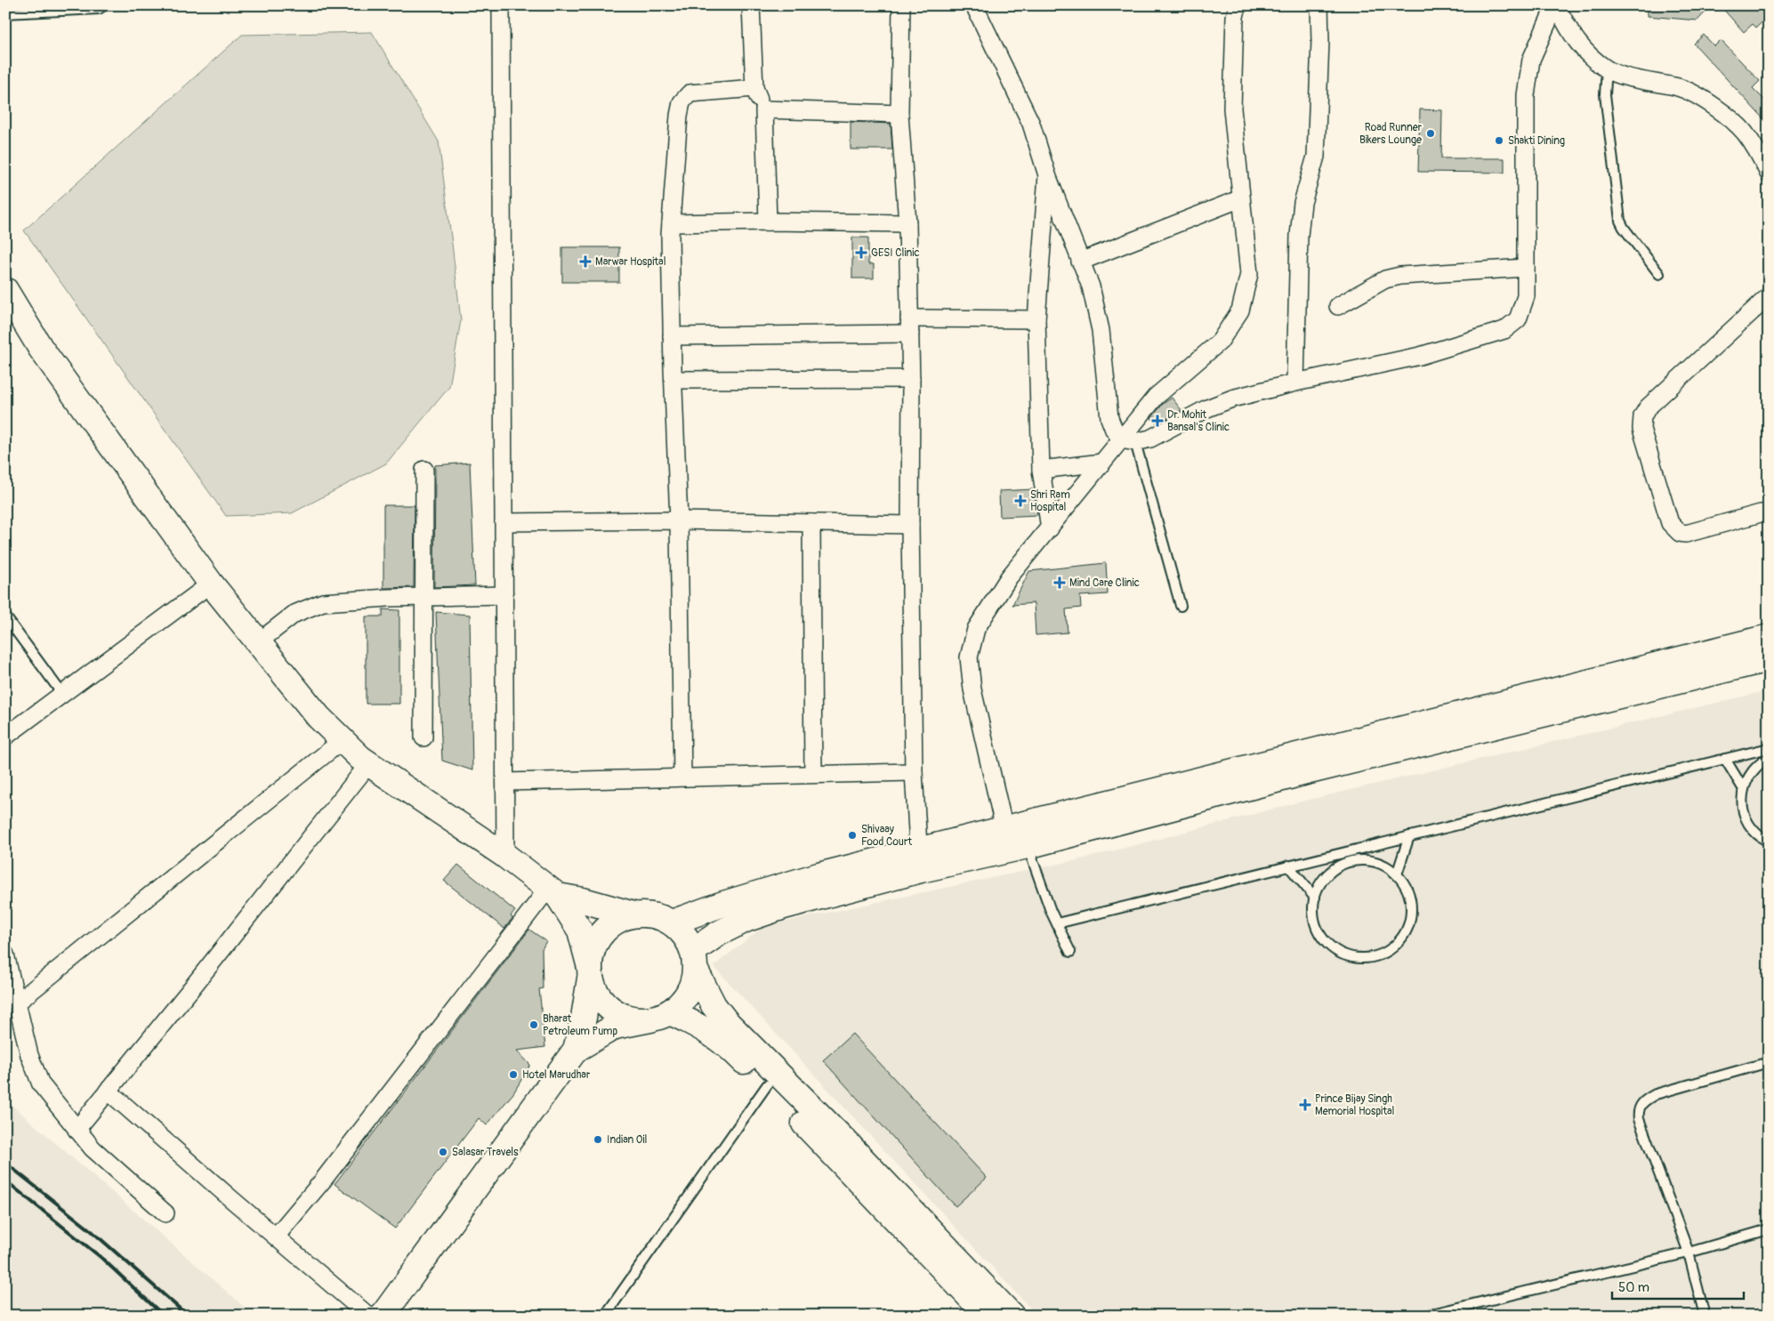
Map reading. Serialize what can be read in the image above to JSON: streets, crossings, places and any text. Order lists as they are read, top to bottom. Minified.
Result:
{"places":{"other":["Road Runner Bikers Lounge","Shakti Dining","Shivaay Food Court","Bharat Petroleum Pump","Hotel Marudhar","Indian Oil","Salasar Travels"],"health":["GESI Clinic","Marwar Hospital","Dr. Mohit Bansal's Clinic","Shri Ram Hospital","Mind Care Clinic","Prince Bijay Singh Memorial Hospital"]},"scale_bar":"50 m"}
